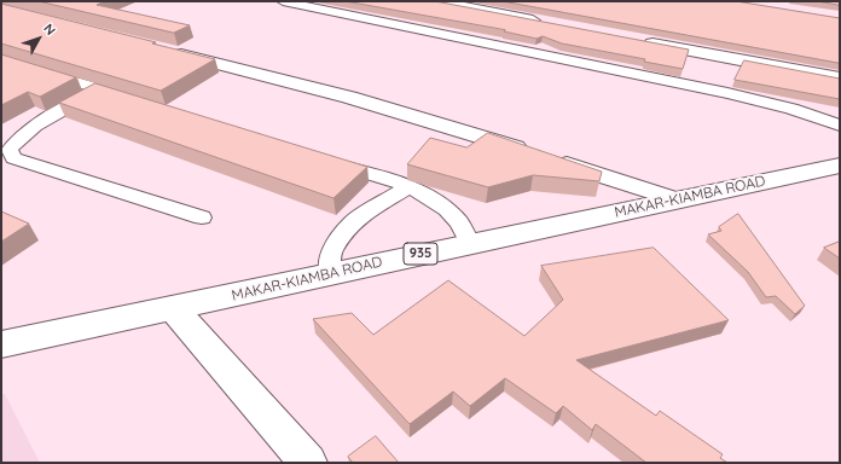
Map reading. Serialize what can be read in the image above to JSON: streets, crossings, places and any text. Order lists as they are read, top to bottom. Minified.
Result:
{"streets":{"street":["MAKAR-KIAMBA ROAD","935"]},"north":"top right"}
